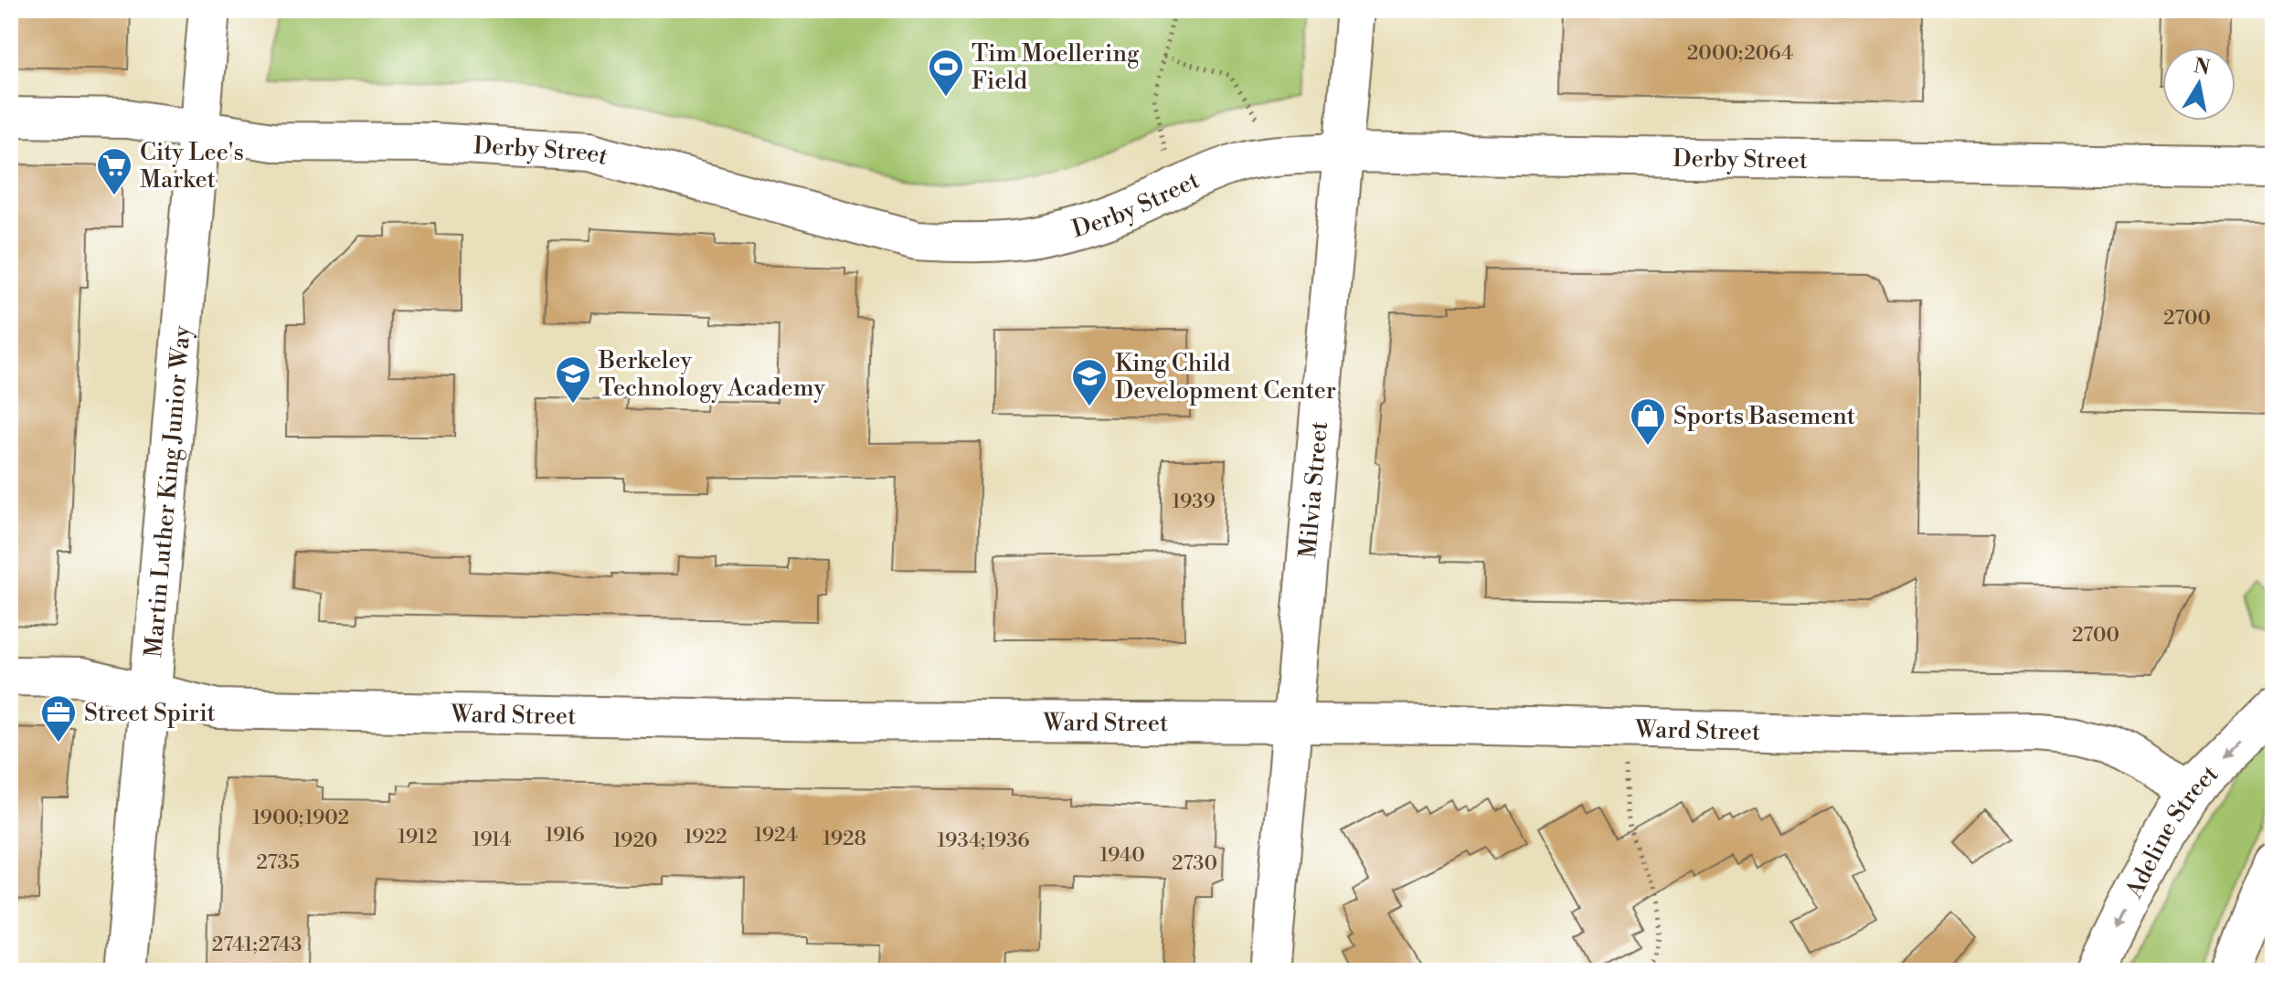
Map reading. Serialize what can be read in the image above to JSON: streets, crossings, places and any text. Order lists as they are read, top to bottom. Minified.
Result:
{"streets":{"street":["Derby Street","Martin Luther King Junior Way","Milvia Street","Ward Street","Adeline Street"]},"crossings":[["Derby Street","Martin Luther King Junior Way"],["Derby Street","Milvia Street"],["Martin Luther King Junior Way","Ward Street"],["Milvia Street","Ward Street"],["Ward Street","Adeline Street"]],"places":{"sports":["Tim Moellering Field"],"supermarket":["City Lee's Market"],"school or university":["Berkeley Technology Academy","King Child Development Center"],"shop":["Sports Basement"],"office":["Street Spirit"]},"house_numbers":["2000;2064","2700","1939","2700","1900;1902","1916","1924","1912","1922","1928","1914","1920","1934;1936","1940","2735","2730","2741;2743"],"north":"top"}
